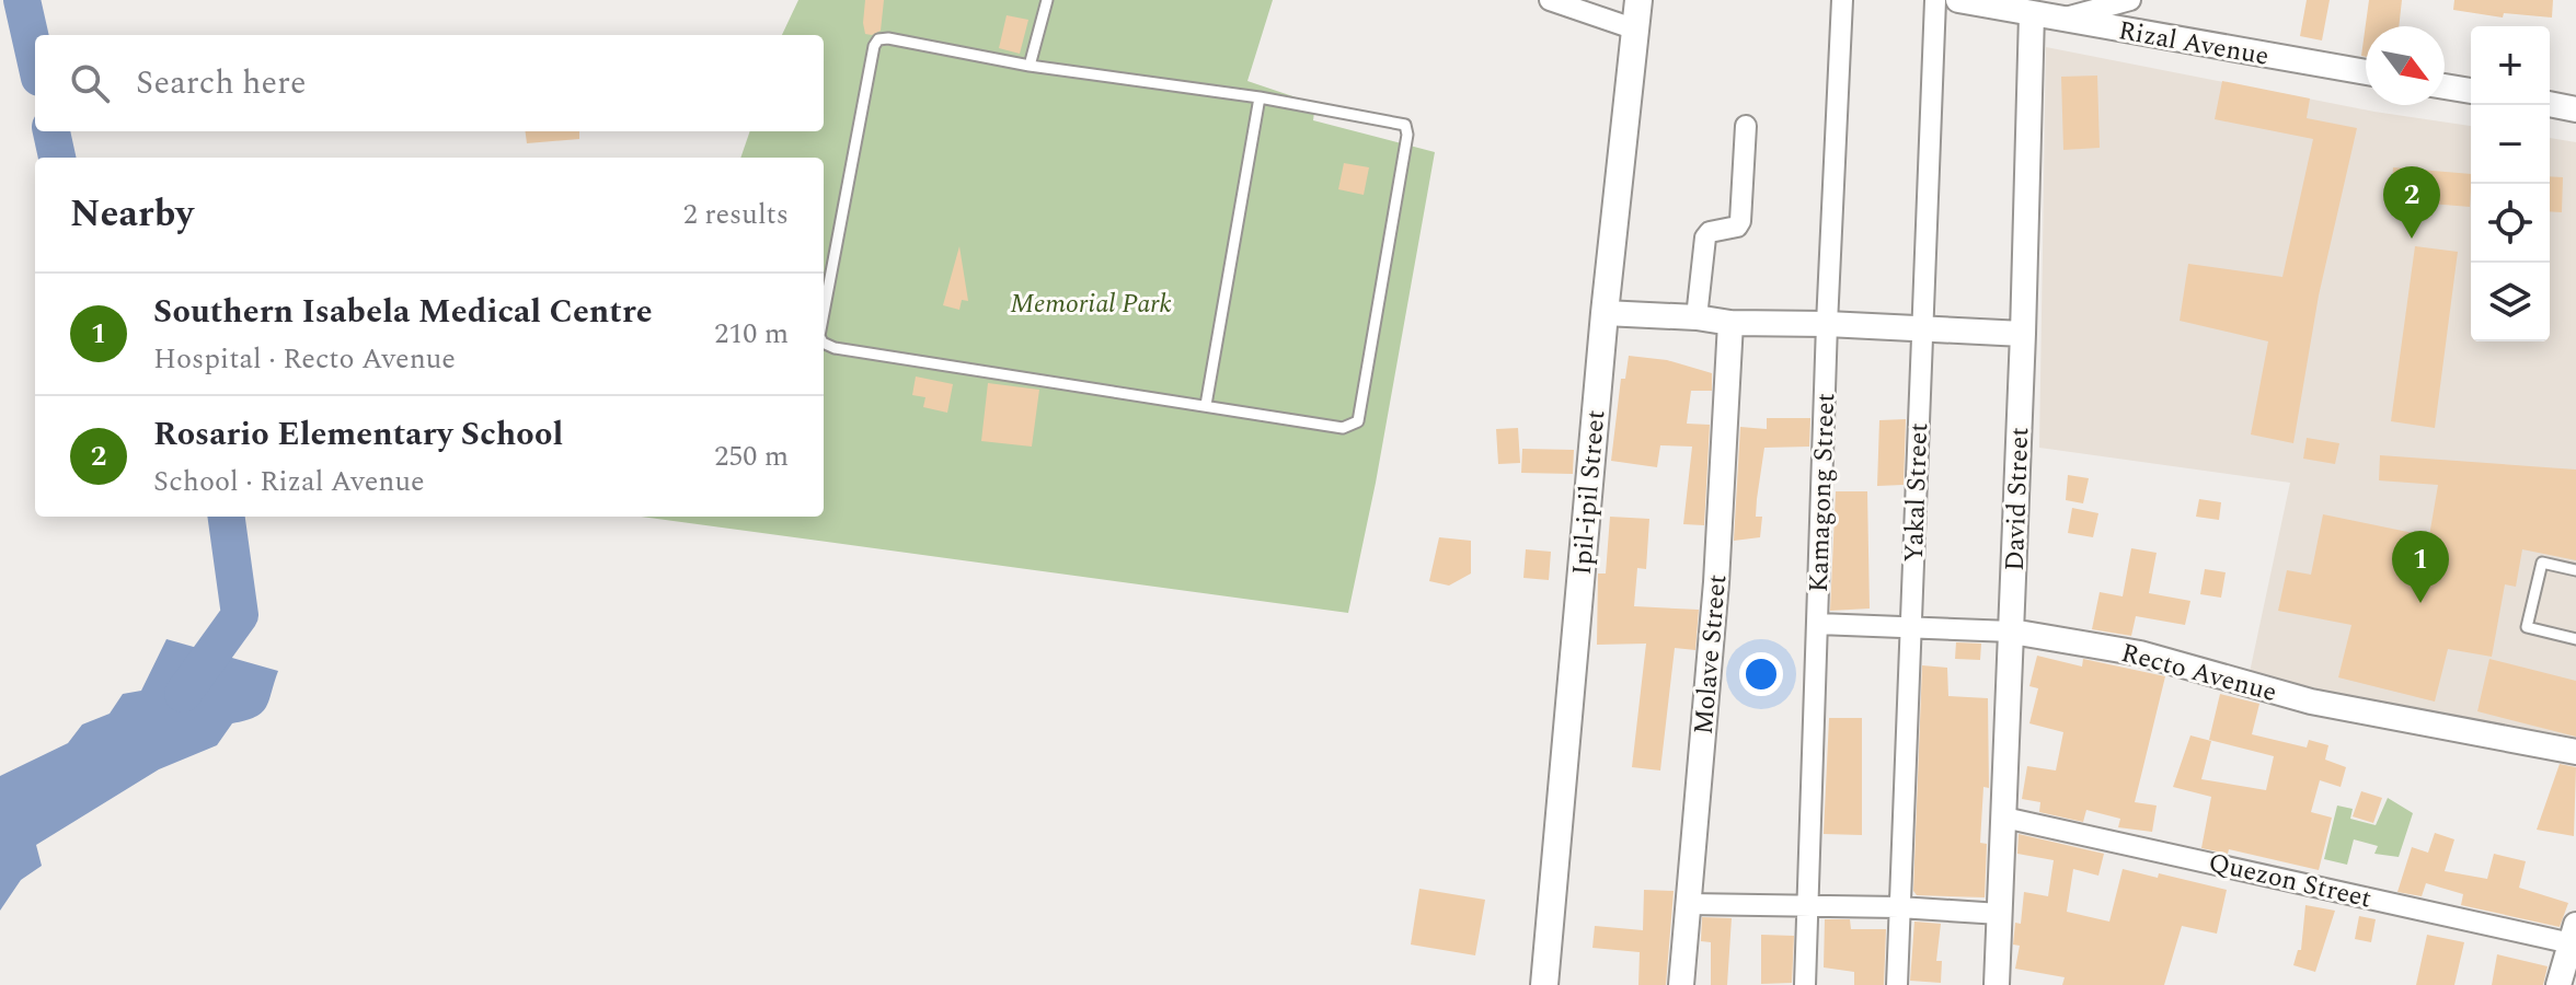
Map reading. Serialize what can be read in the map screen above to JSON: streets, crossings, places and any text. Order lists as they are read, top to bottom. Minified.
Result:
{"streets":{"main road":["Ipil-ipil Street"],"street":["Rizal Avenue","Kamagong Street","Yakal Street","David Street","Molave Street","Recto Avenue","Quezon Street"]},"crossings":[["Rizal Avenue","David Street"],["Kamagong Street","Recto Avenue"],["Yakal Street","Recto Avenue"],["David Street","Recto Avenue"],["David Street","Quezon Street"]],"parks":["Memorial Park"],"north":"bottom right","page":{"map_buttons":["+","−"],"search":"Search here","heading":["Nearby","2 results"],"pins":["2","1"],"list":[{"mark":"1","name":"Southern Isabela Medical Centre","note":"Hospital · Recto Avenue","value":"210 m"},{"mark":"2","name":"Rosario Elementary School","note":"School · Rizal Avenue","value":"250 m"}]}}
